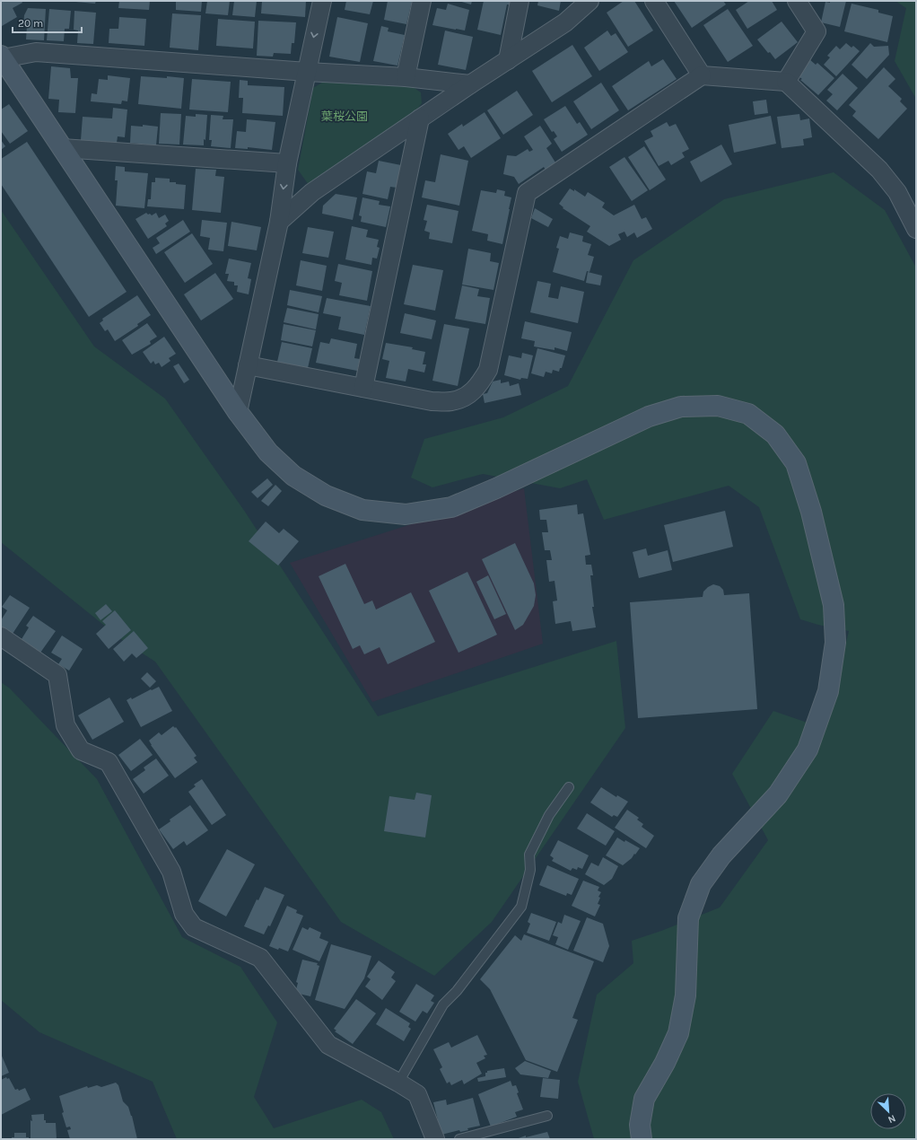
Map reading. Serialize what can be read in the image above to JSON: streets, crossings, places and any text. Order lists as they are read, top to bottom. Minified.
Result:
{"parks":["葉桜公園"],"scale_bar":"20 m","north":"bottom right"}
